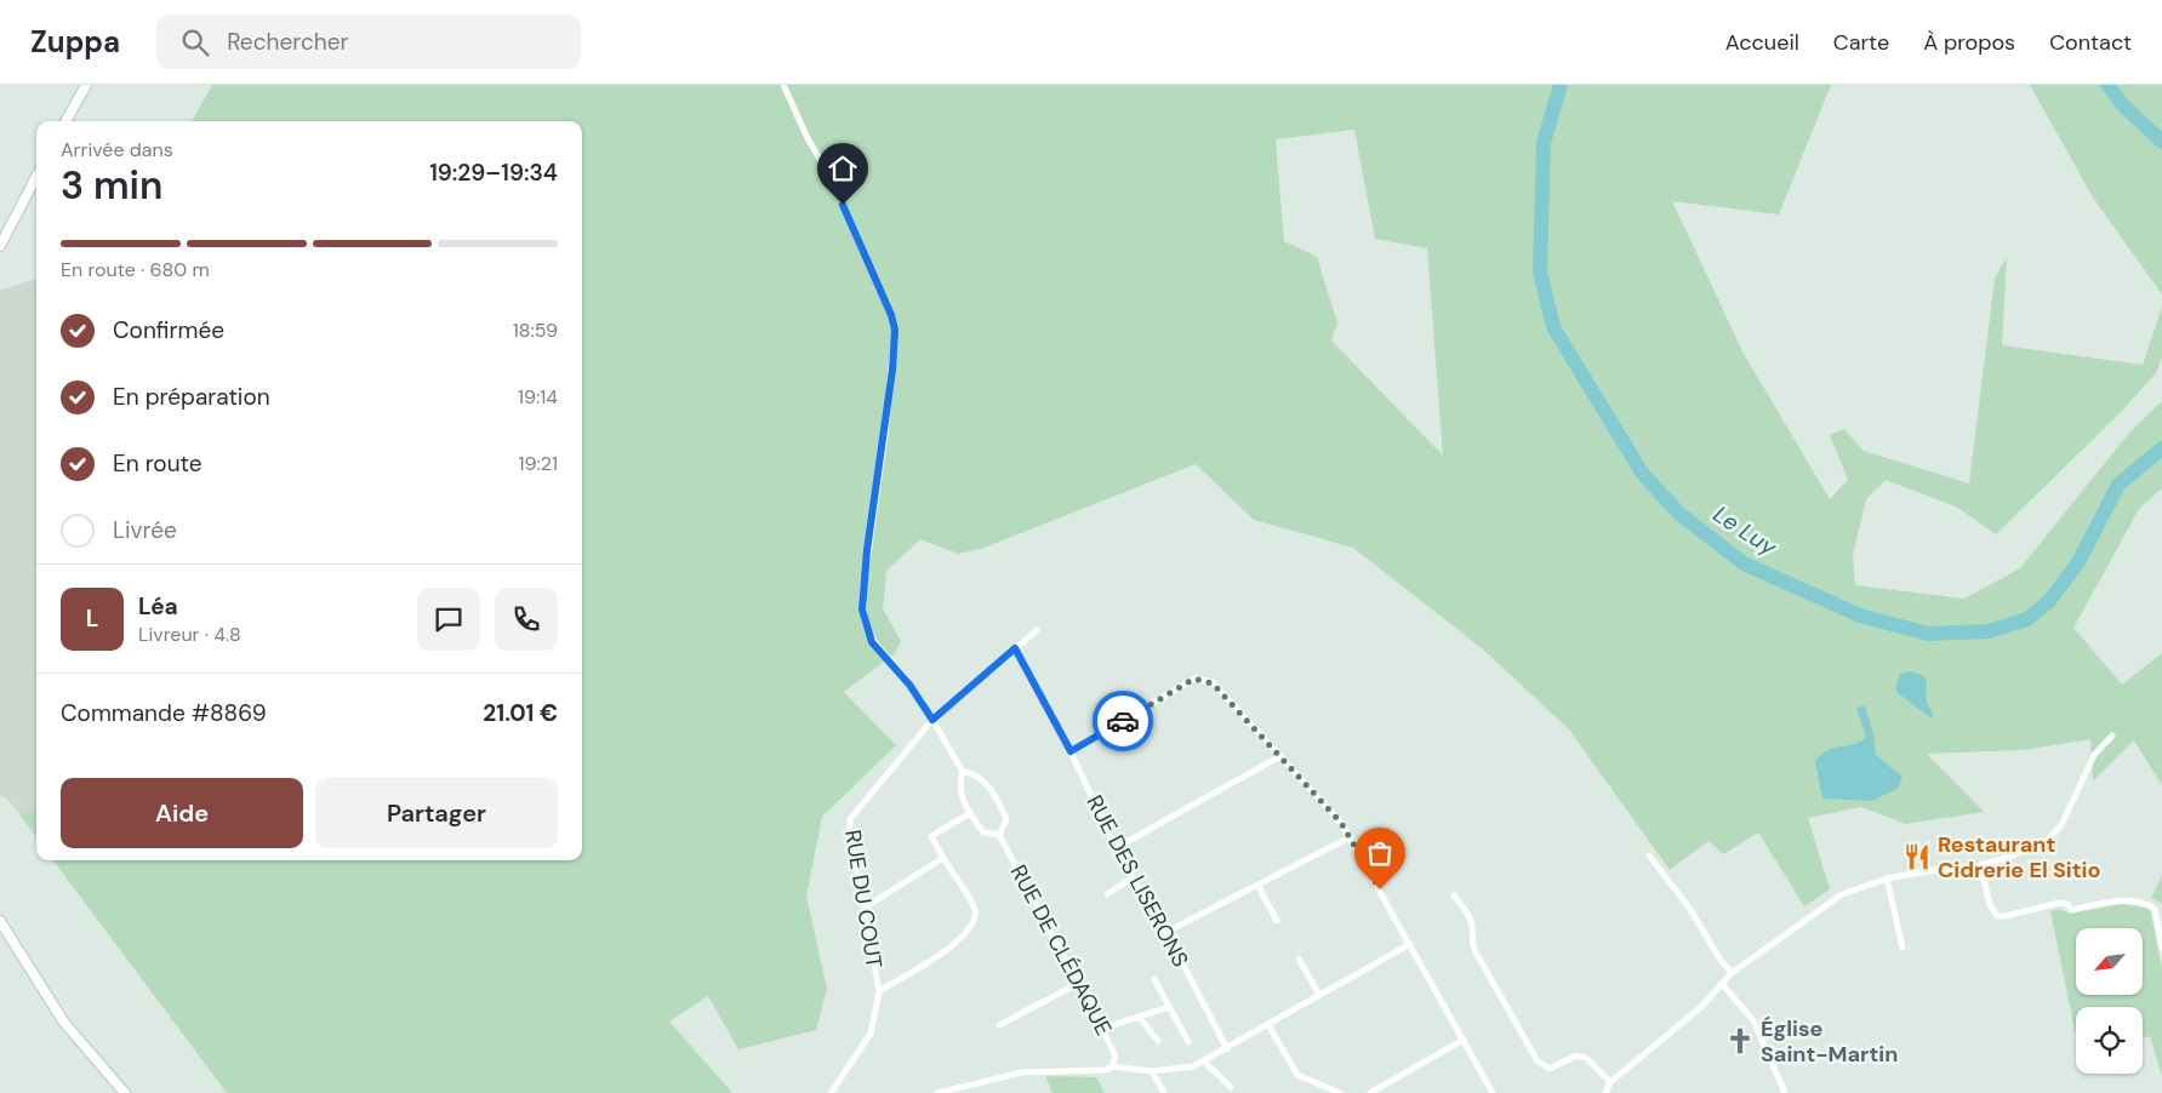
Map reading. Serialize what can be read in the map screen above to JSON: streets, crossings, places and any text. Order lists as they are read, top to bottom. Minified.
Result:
{"streets":{"street":["RUE DES LISERONS","RUE DU COUT","RUE DE CLÉDAQUE"]},"crossings":[["RUE DES LISERONS","RUE DU COUT"],["RUE DU COUT","RUE DE CLÉDAQUE"]],"water":["Le Luy"],"places":{"restaurant":["Restaurant Cidrerie El Sitio"],"church":["Église Saint-Martin"]},"north":"bottom left","page":{"header":"Zuppa","search":"Rechercher","nav":["Accueil","Carte","À propos","Contact"],"heading":["3 min","Arrivée dans","19:29–19:34"],"panel":["Léa","Livreur · 4.8","Commande #8869","21.01 €"],"bar":"En route · 680 m","list":[["Confirmée","18:59"],["En préparation","19:14"],["En route","19:21"],"Livrée"],"round":"L","buttons":["Aide","Partager"]}}
